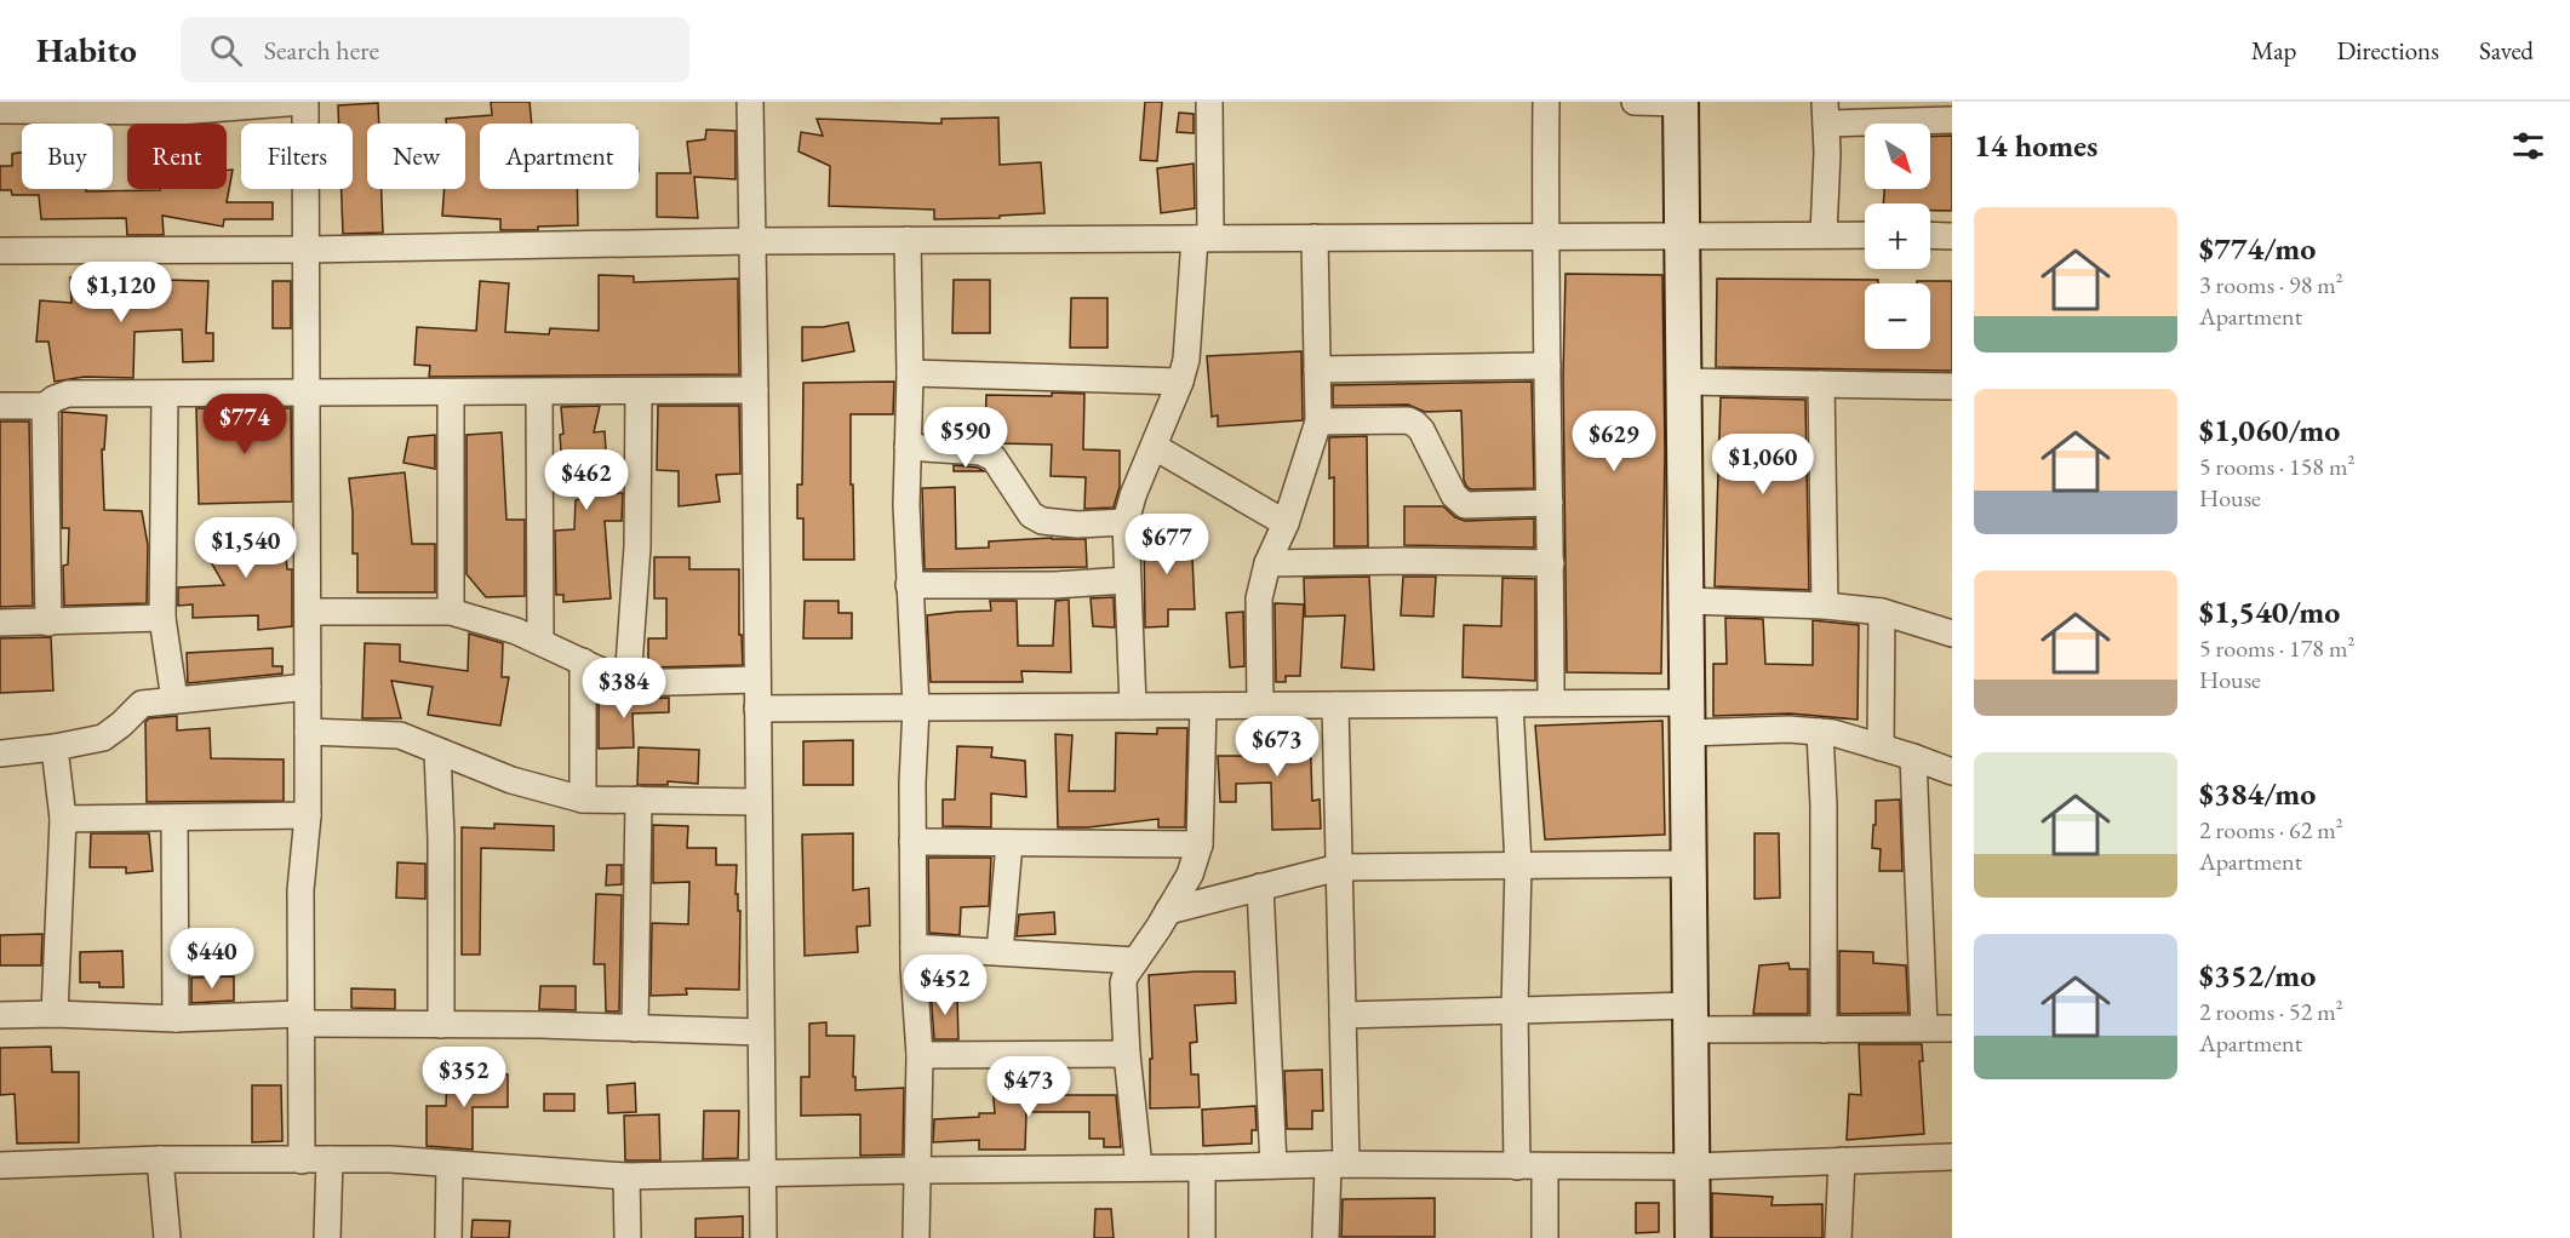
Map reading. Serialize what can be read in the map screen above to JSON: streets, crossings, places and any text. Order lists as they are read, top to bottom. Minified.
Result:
{"north":"bottom right","page":{"header":"Habito","search":"Search here","nav":["Map","Directions","Saved"],"heading":"14 homes","map_buttons":["+","−"],"chip":["Buy","Rent","Filters","New","Apartment"],"list":[{"name":"$774/mo","note":"3 rooms · 98 m² · Apartment"},{"name":"$1,060/mo","note":"5 rooms · 158 m² · House"},{"name":"$1,540/mo","note":"5 rooms · 178 m² · House"},{"name":"$384/mo","note":"2 rooms · 62 m² · Apartment"},{"name":"$352/mo","note":"2 rooms · 52 m² · Apartment"}],"price":["$1,120","$774","$590","$629","$1,060","$462","$677","$1,540","$384","$673","$440","$452","$352","$473"]}}
